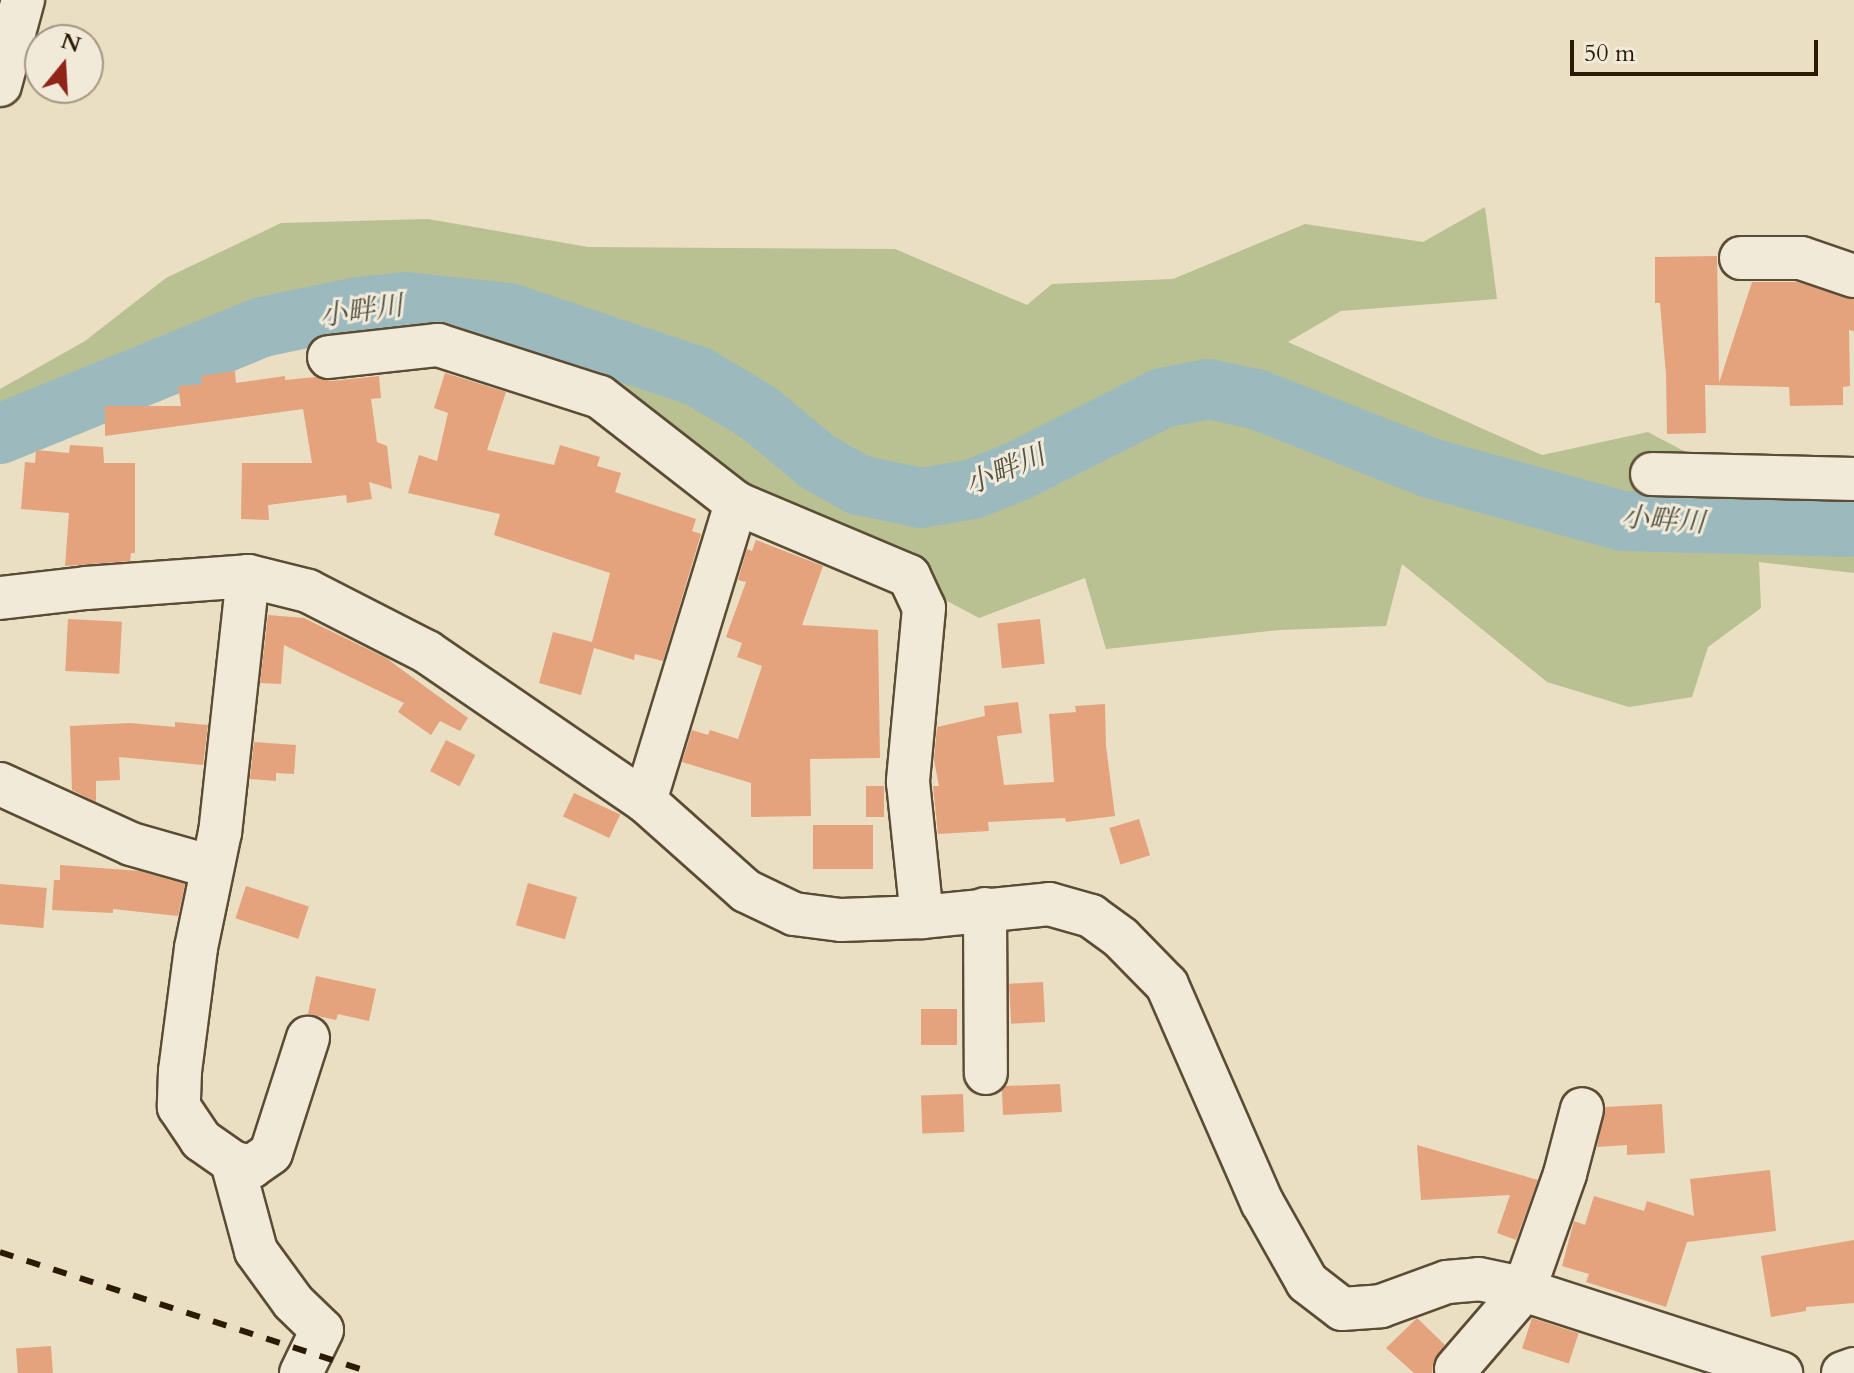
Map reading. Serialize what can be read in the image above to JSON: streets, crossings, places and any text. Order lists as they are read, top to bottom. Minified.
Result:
{"water":["小畔川"],"scale_bar":"50 m","north":"top"}
